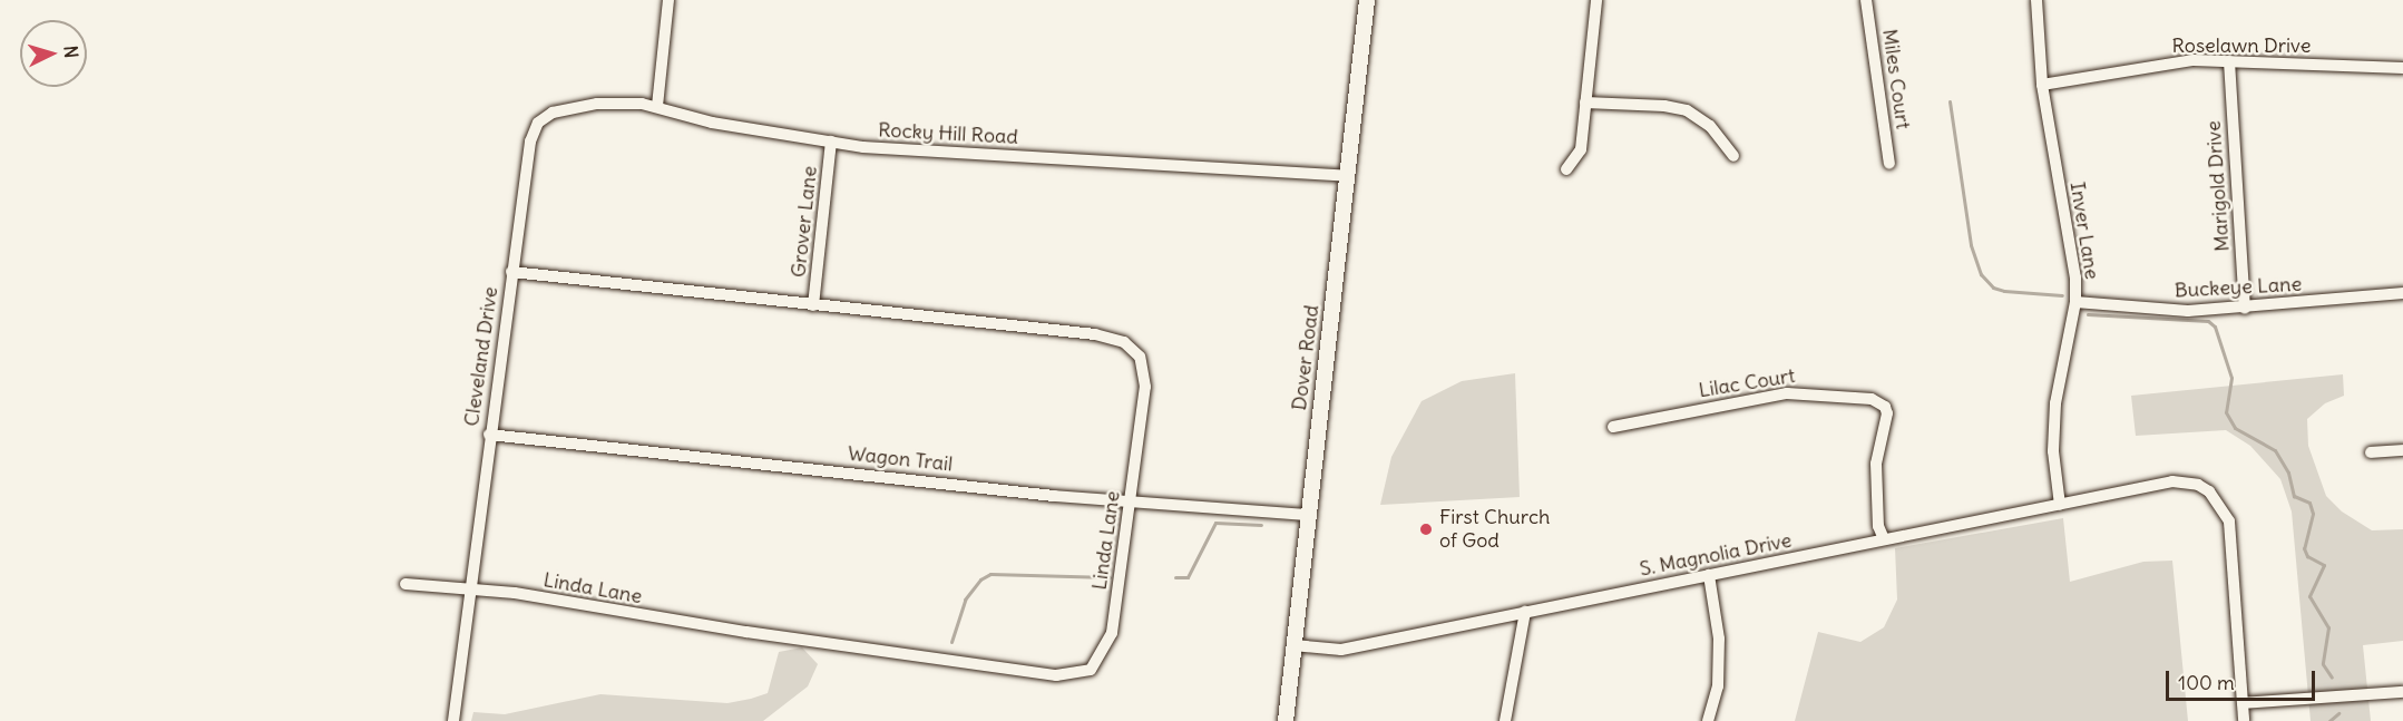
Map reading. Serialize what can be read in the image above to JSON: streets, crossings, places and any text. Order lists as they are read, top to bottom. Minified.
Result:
{"streets":{"main road":["Dover Road"],"street":["Roselawn Drive","Miles Court","Rocky Hill Road","Marigold Drive","Grover Lane","Inver Lane","Buckeye Lane","Cleveland Drive","Lilac Court","Wagon Trail","Linda Lane","S. Magnolia Drive"]},"crossings":[["Roselawn Drive","Marigold Drive"],["Roselawn Drive","Inver Lane"],["Rocky Hill Road","Grover Lane"],["Rocky Hill Road","Cleveland Drive"],["Rocky Hill Road","Dover Road"],["Marigold Drive","Buckeye Lane"],["Grover Lane","Linda Lane"],["Inver Lane","Buckeye Lane"],["Inver Lane","S. Magnolia Drive"],["Cleveland Drive","Wagon Trail"],["Cleveland Drive","Linda Lane"],["Dover Road","Wagon Trail"],["Dover Road","S. Magnolia Drive"],["Lilac Court","S. Magnolia Drive"],["Wagon Trail","Linda Lane"]],"places":["First Church of God"],"scale_bar":"100 m","north":"right"}
